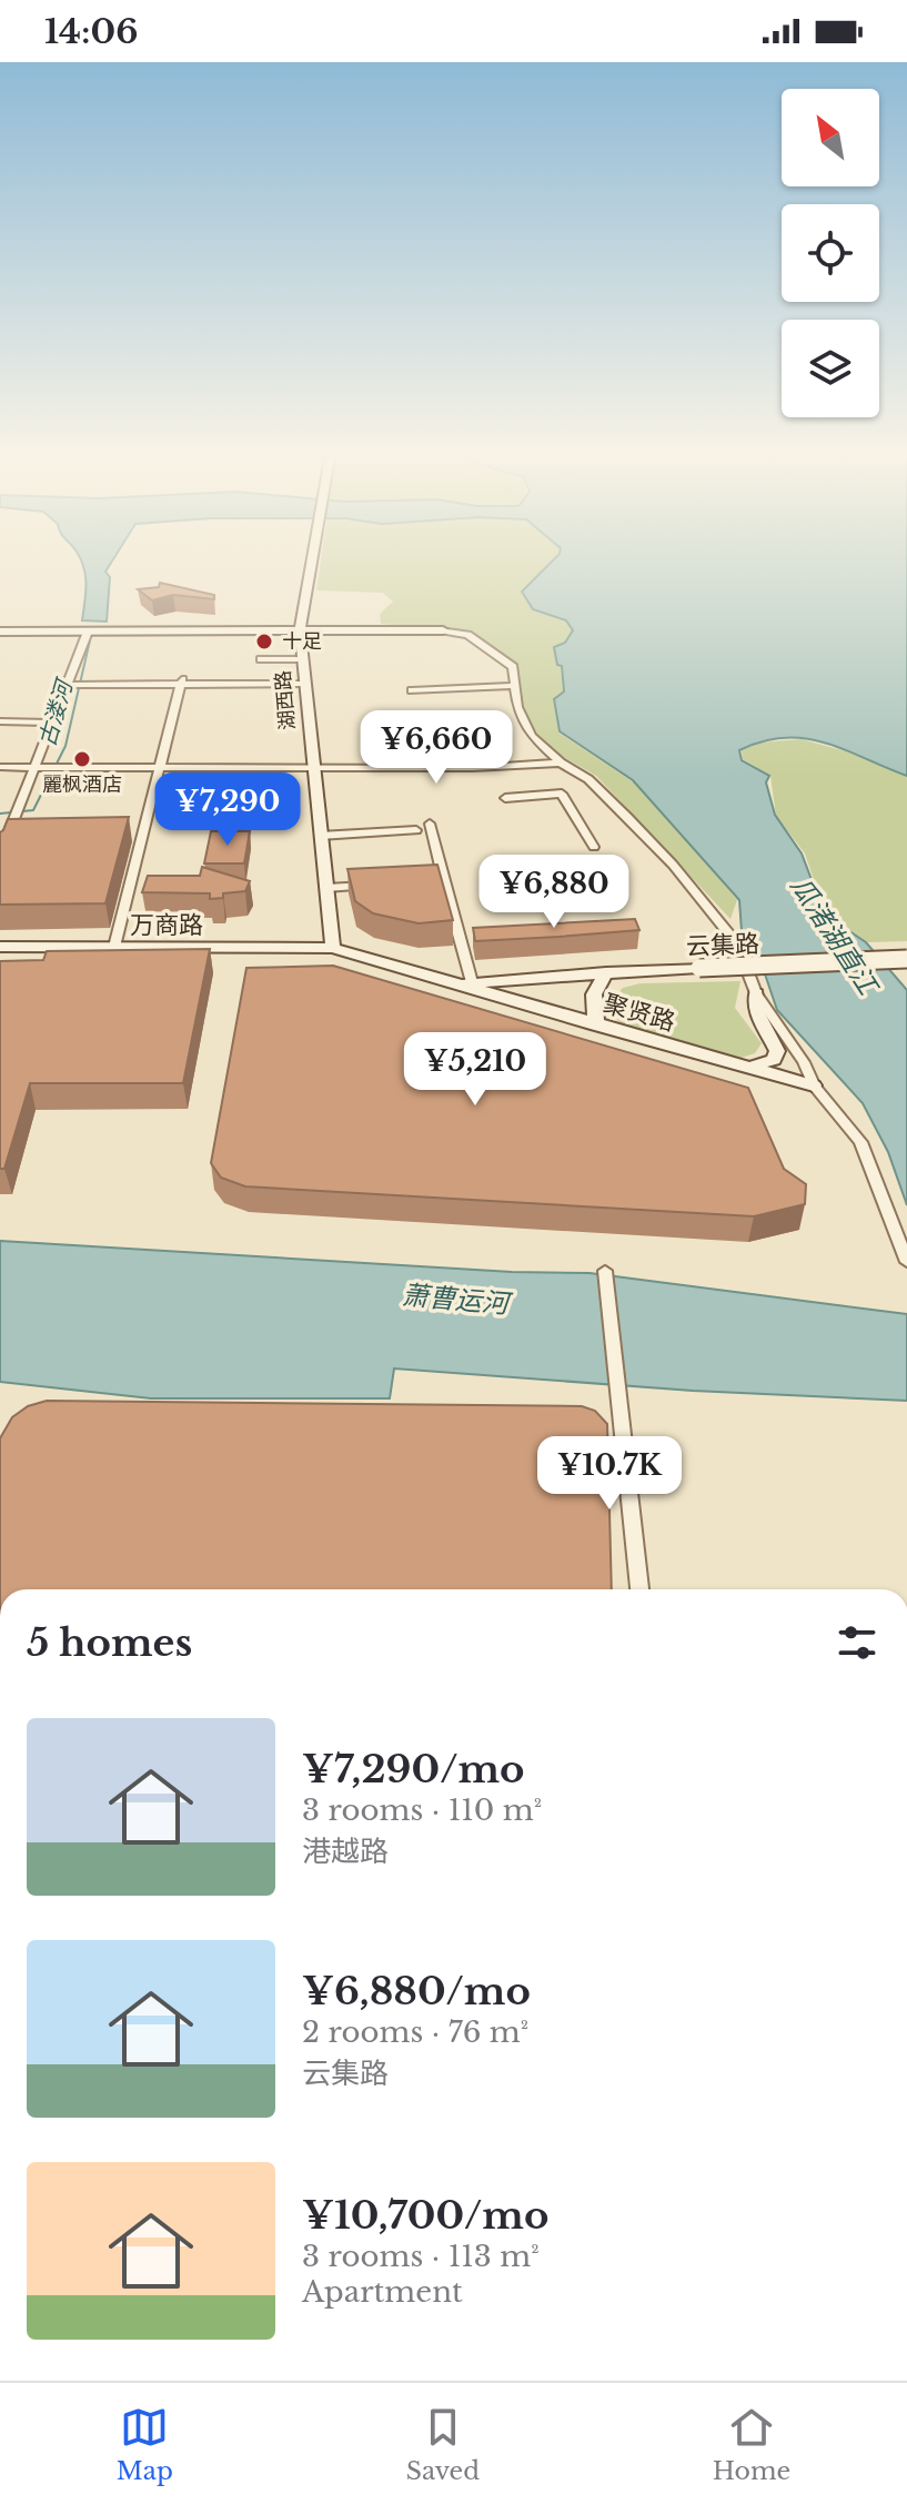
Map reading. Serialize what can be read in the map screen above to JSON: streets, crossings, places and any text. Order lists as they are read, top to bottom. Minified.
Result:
{"streets":{"street":["湖西路","万商路","云集路","聚贤路"]},"crossings":[["湖西路","万商路"],["湖西路","云集路"],["万商路","云集路"],["云集路","聚贤路"]],"water":["古溇河","瓜渚湖直江","萧曹运河"],"places":["十足","麗枫酒店"],"north":"top left","page":{"status":"14:06","price":["¥6,660","¥7,290","¥6,880","¥5,210","¥10.7K"],"heading":"5 homes","list":[{"name":"¥7,290/mo","note":"3 rooms · 110 m² · 港越路"},{"name":"¥6,880/mo","note":"2 rooms · 76 m² · 云集路"},{"name":"¥10,700/mo","note":"3 rooms · 113 m² · Apartment"}],"tabs":["Map","Saved","Home"]}}
